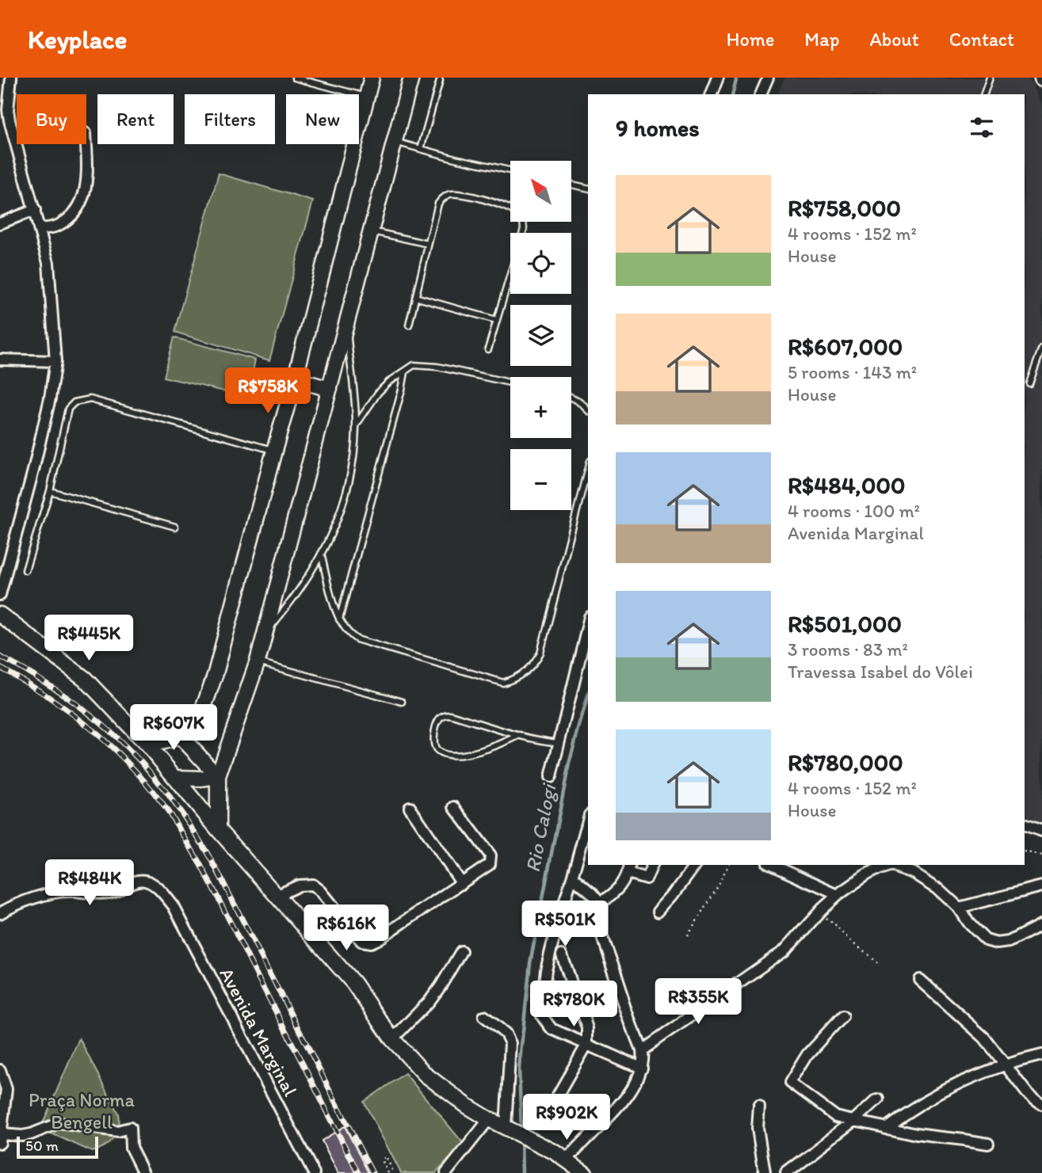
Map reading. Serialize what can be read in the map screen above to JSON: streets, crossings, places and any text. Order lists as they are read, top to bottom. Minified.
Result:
{"streets":{"street":["Avenida Marginal"]},"water":["Rio Calogi"],"parks":["Praça Norma Bengell"],"scale_bar":"50 m","north":"top left","page":{"header":"Keyplace","nav":["Home","Map","About","Contact"],"chip":["Buy","Rent","Filters","New"],"heading":"9 homes","map_buttons":["+","−"],"list":[{"name":"R$758,000","note":"4 rooms · 152 m² · House"},{"name":"R$607,000","note":"5 rooms · 143 m² · House"},{"name":"R$484,000","note":"4 rooms · 100 m² · Avenida Marginal"},{"name":"R$501,000","note":"3 rooms · 83 m² · Travessa Isabel do Vôlei"},{"name":"R$780,000","note":"4 rooms · 152 m² · House"}],"price":["R$758K","R$445K","R$607K","R$484K","R$501K","R$616K","R$355K","R$780K","R$902K"],"scale":"50 m"}}
